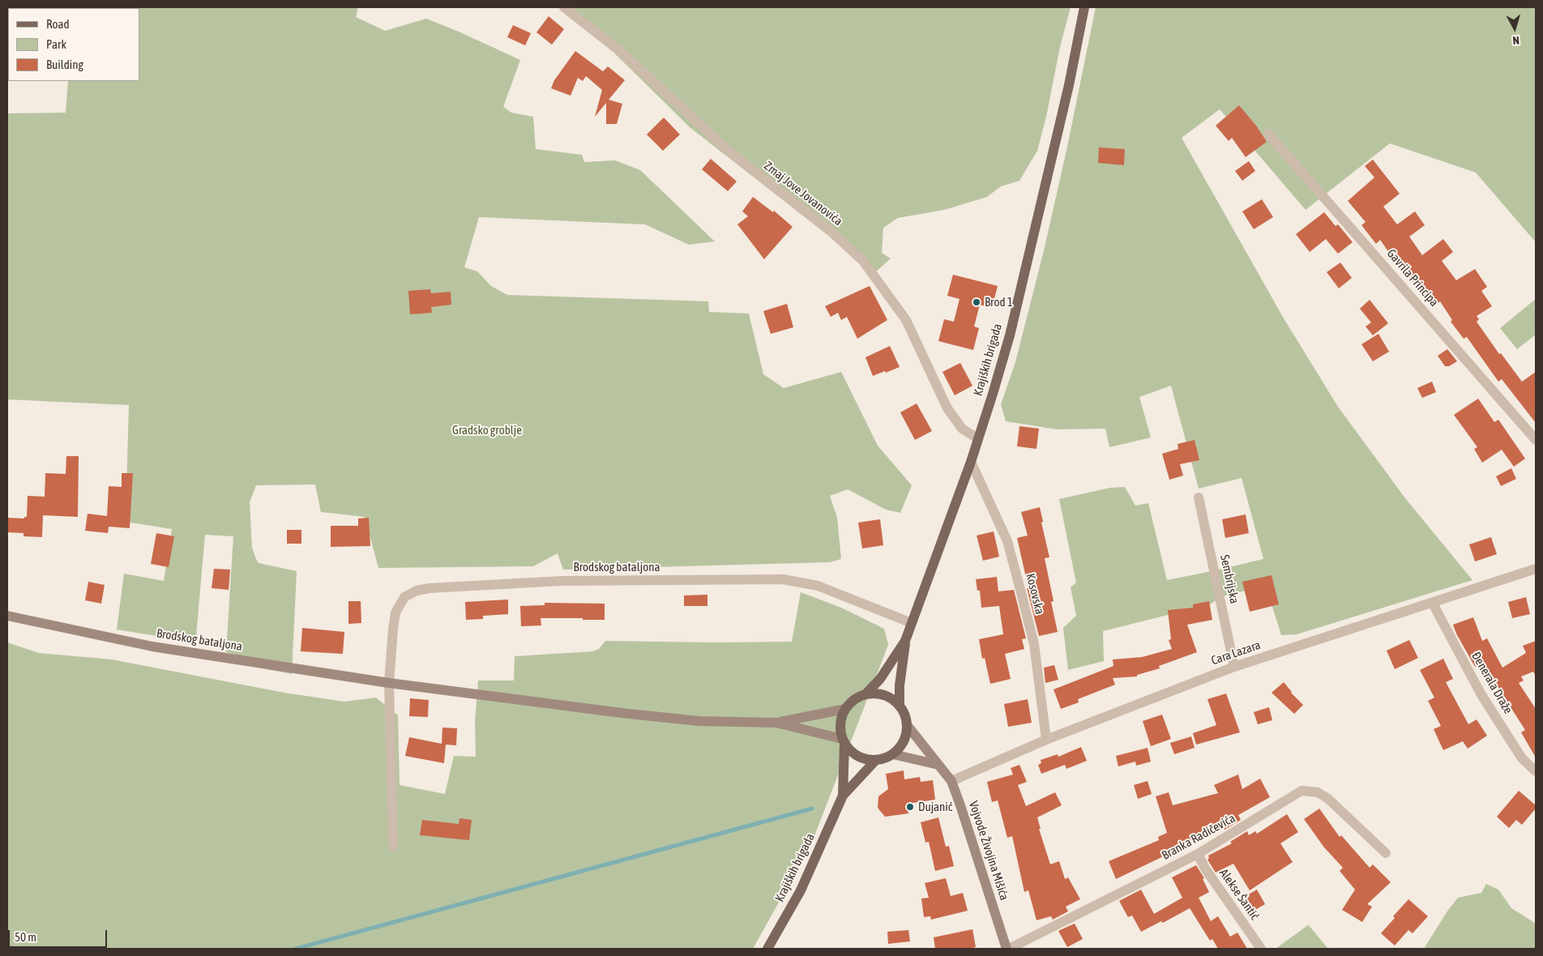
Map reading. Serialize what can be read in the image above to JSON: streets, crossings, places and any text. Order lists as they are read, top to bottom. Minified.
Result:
{"streets":{"main road":["Krajiških brigada"],"street":["Zmaj Jove Jovanovića","Gavrila Principa","Brodskog bataljona","Sembrijska","Kosovska","Cara Lazara","Đenerala Draže","Branka Radičevića","Vojvode Živojina Mišića","Alekse Šantić"]},"crossings":[["Zmaj Jove Jovanovića","Krajiških brigada"],["Krajiških brigada","Brodskog bataljona"],["Krajiških brigada","Kosovska"],["Krajiških brigada","Vojvode Živojina Mišića"],["Brodskog bataljona","Vojvode Živojina Mišića"],["Sembrijska","Cara Lazara"],["Kosovska","Cara Lazara"],["Cara Lazara","Đenerala Draže"],["Cara Lazara","Vojvode Živojina Mišića"],["Branka Radičevića","Vojvode Živojina Mišića"],["Branka Radičevića","Alekse Šantić"]],"parks":["Gradsko groblje"],"places":["Brod 1","Dujanić"],"legend":["Road","Park","Building"],"scale_bar":"50 m","north":"bottom"}
